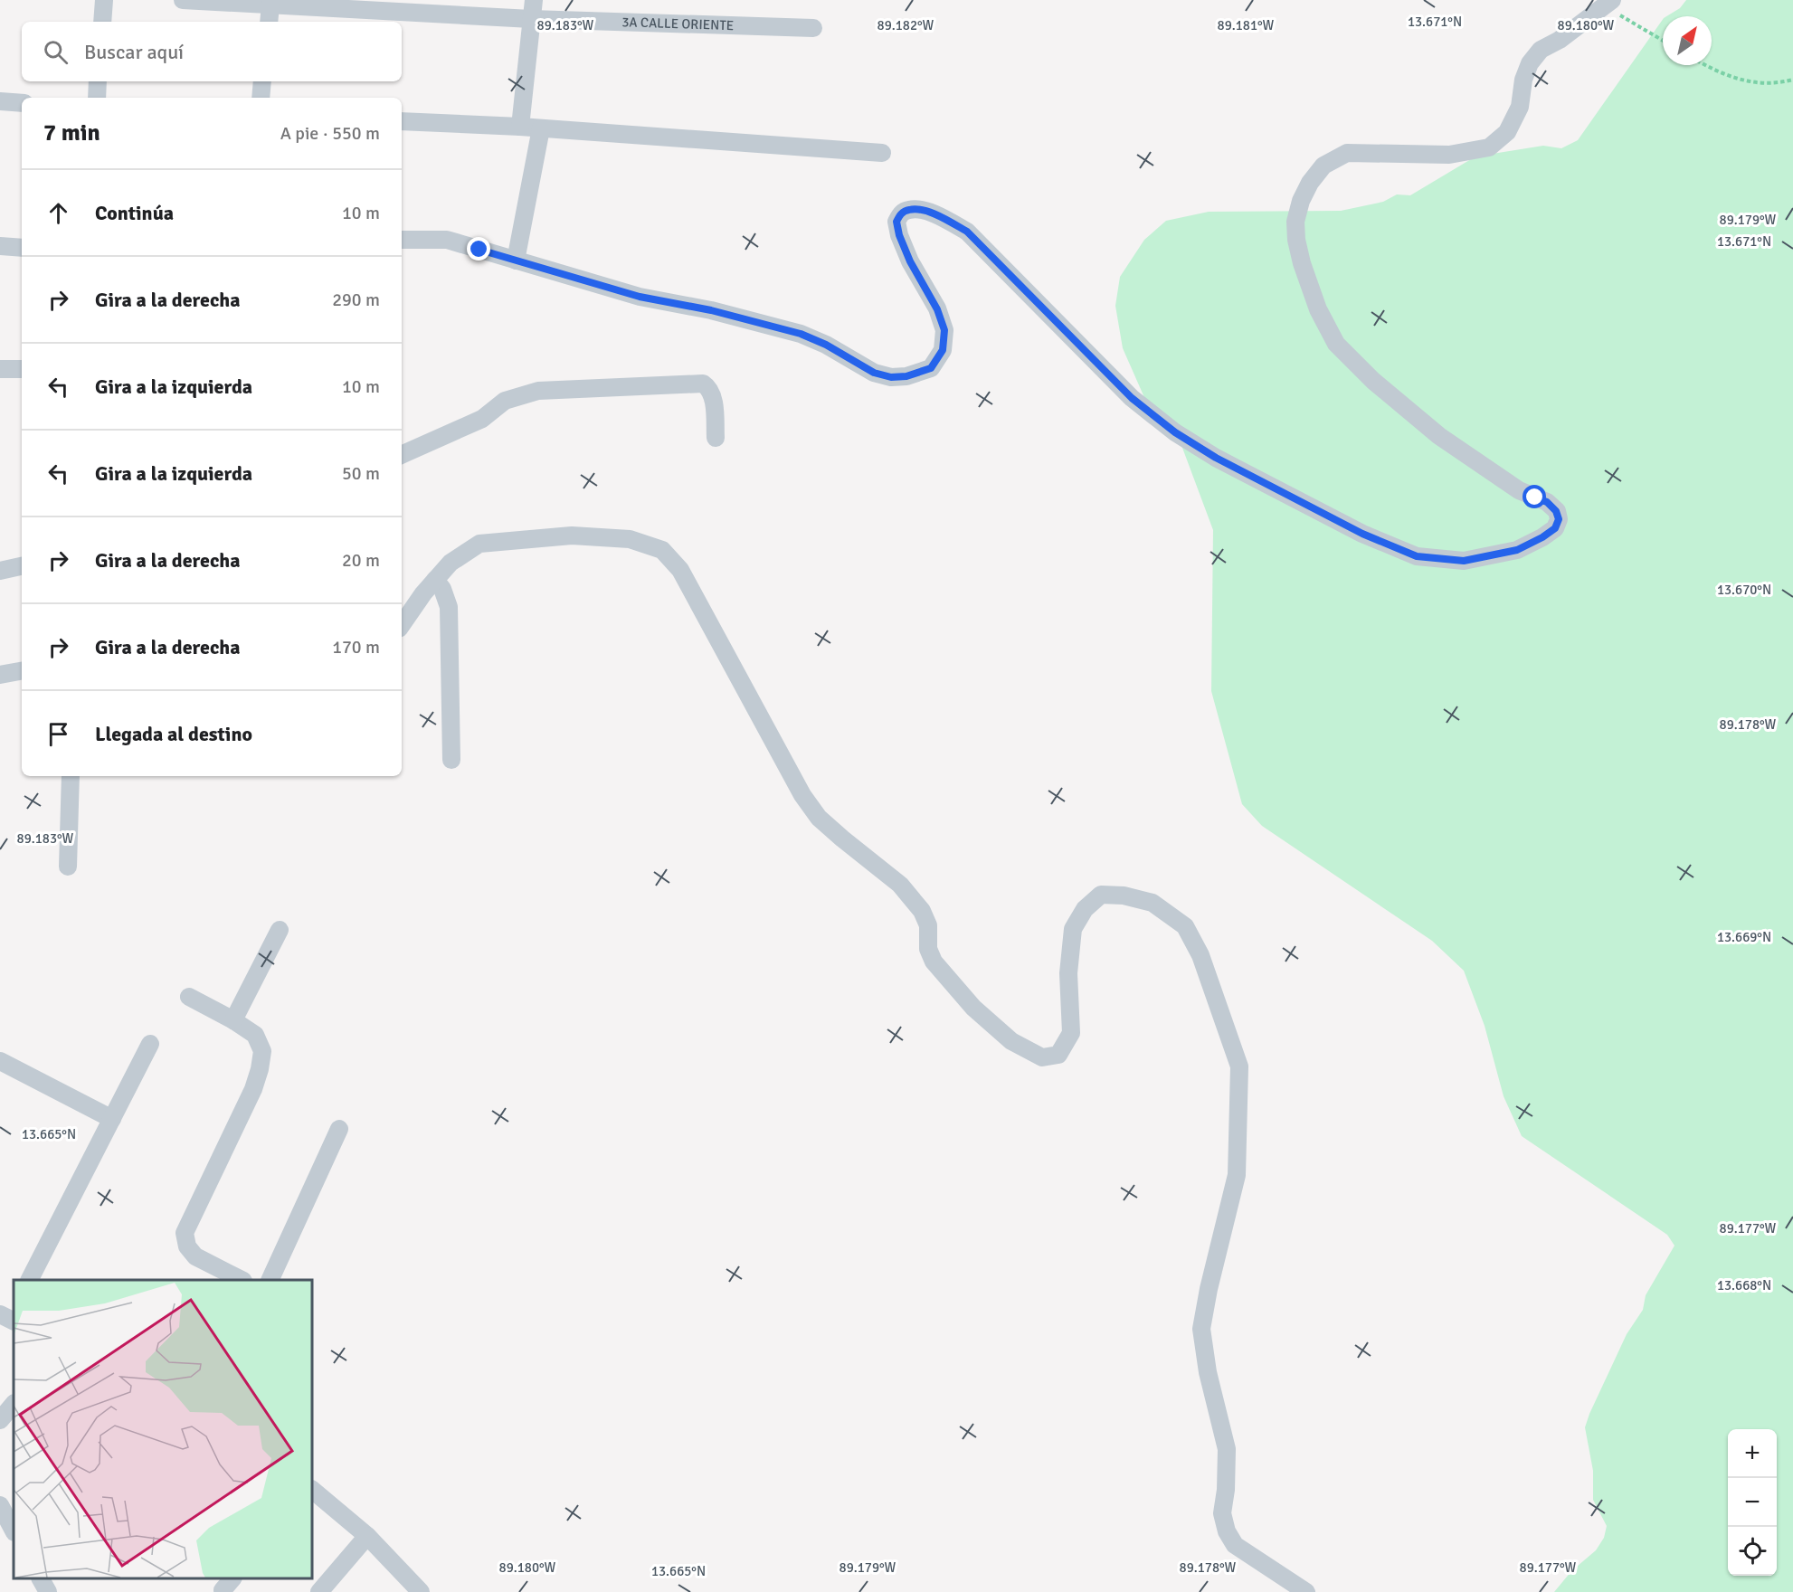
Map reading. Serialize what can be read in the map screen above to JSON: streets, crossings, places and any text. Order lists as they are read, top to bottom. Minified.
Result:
{"streets":{"street":["3A CALLE ORIENTE"]},"north":"top right","page":{"search":"Buscar aquí","heading":["7 min","A pie · 550 m"],"list":[["Continúa","10 m"],["Gira a la derecha","290 m"],["Gira a la izquierda","10 m"],["Gira a la izquierda","50 m"],["Gira a la derecha","20 m"],["Gira a la derecha","170 m"],"Llegada al destino"],"map_buttons":["+","−"]},"coordinates":["13.671°N","89.182°W","89.181°W","89.180°W","89.183°W","89.179°W","13.670°N","89.178°W","13.669°N","13.665°N","89.177°W","13.668°N"]}
